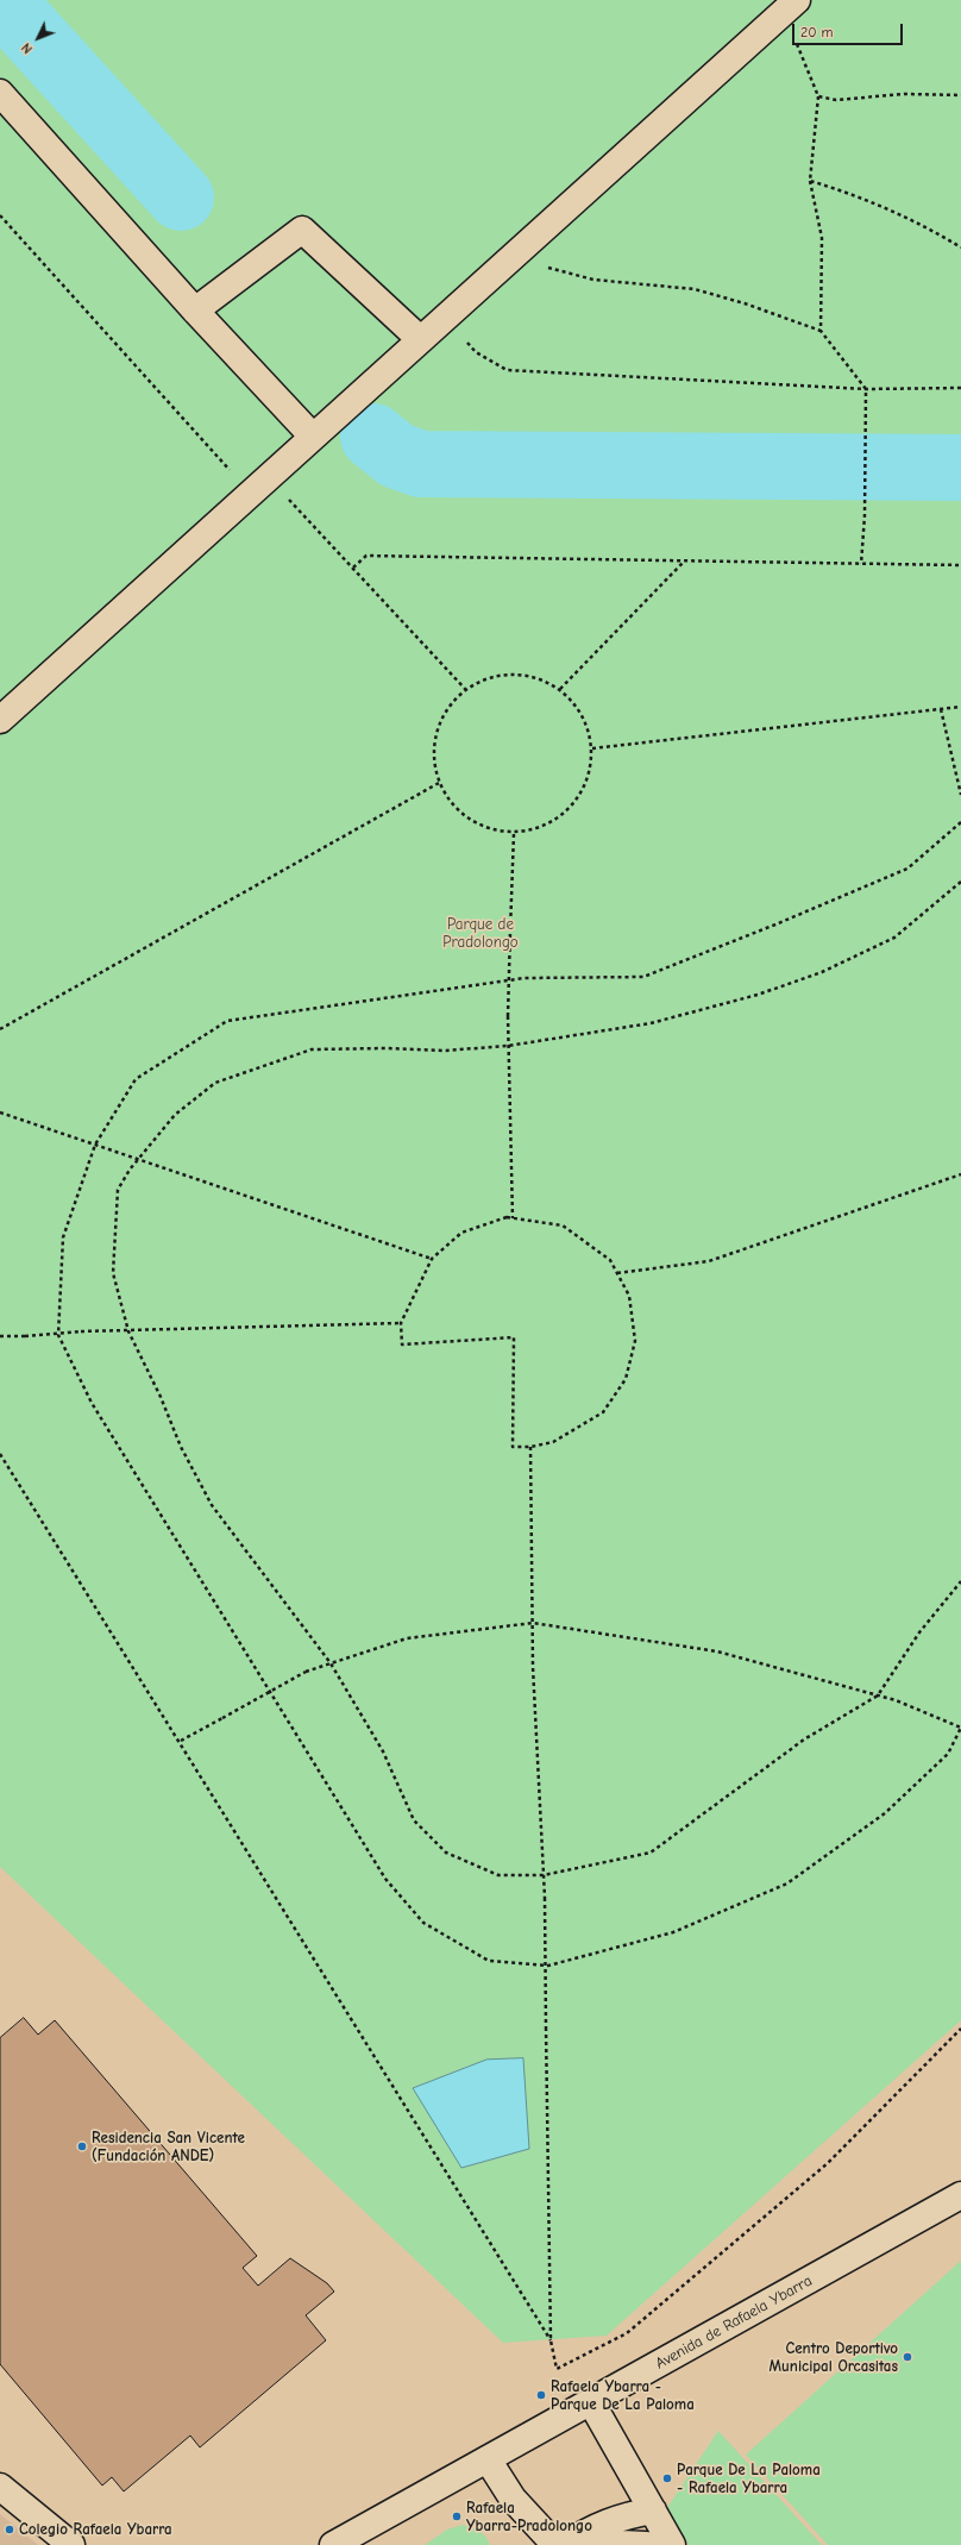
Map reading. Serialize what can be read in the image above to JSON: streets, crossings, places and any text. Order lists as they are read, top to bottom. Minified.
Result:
{"streets":{"street":["Avenida de Rafaela Ybarra"]},"parks":["Parque de Pradolongo"],"places":["Residencia San Vicente (Fundación ANDE)","Centro Deportivo Municipal Orcasitas","Rafaela Ybarra - Parque De La Paloma","Parque De La Paloma - Rafaela Ybarra","Rafaela Ybarra-Pradolongo","Colegio Rafaela Ybarra"],"scale_bar":"20 m","north":"bottom left"}
